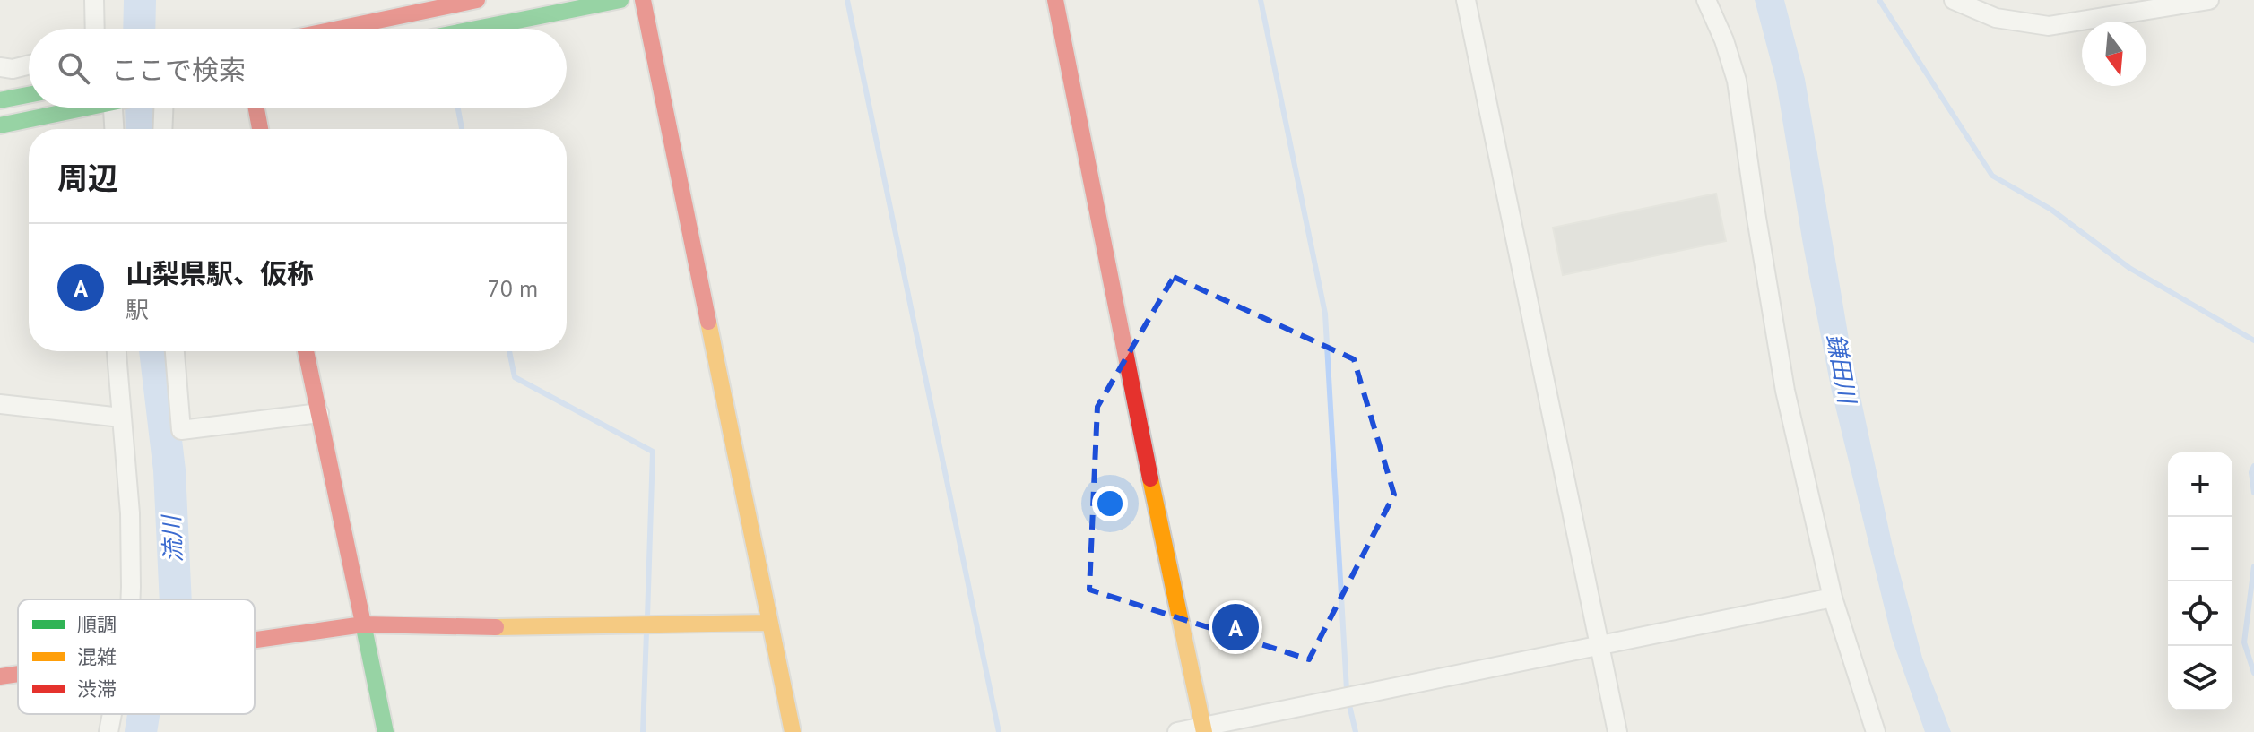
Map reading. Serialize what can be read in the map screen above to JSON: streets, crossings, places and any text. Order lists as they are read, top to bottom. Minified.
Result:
{"water":["鎌田川","流川"],"legend":["順調","混雑","渋滞"],"north":"bottom","page":{"search":"ここで検索","heading":"周辺","list":[{"mark":"A","name":"山梨県駅、仮称","note":"駅","value":"70 m"}],"map_buttons":["+","−"],"pins":"A"}}
